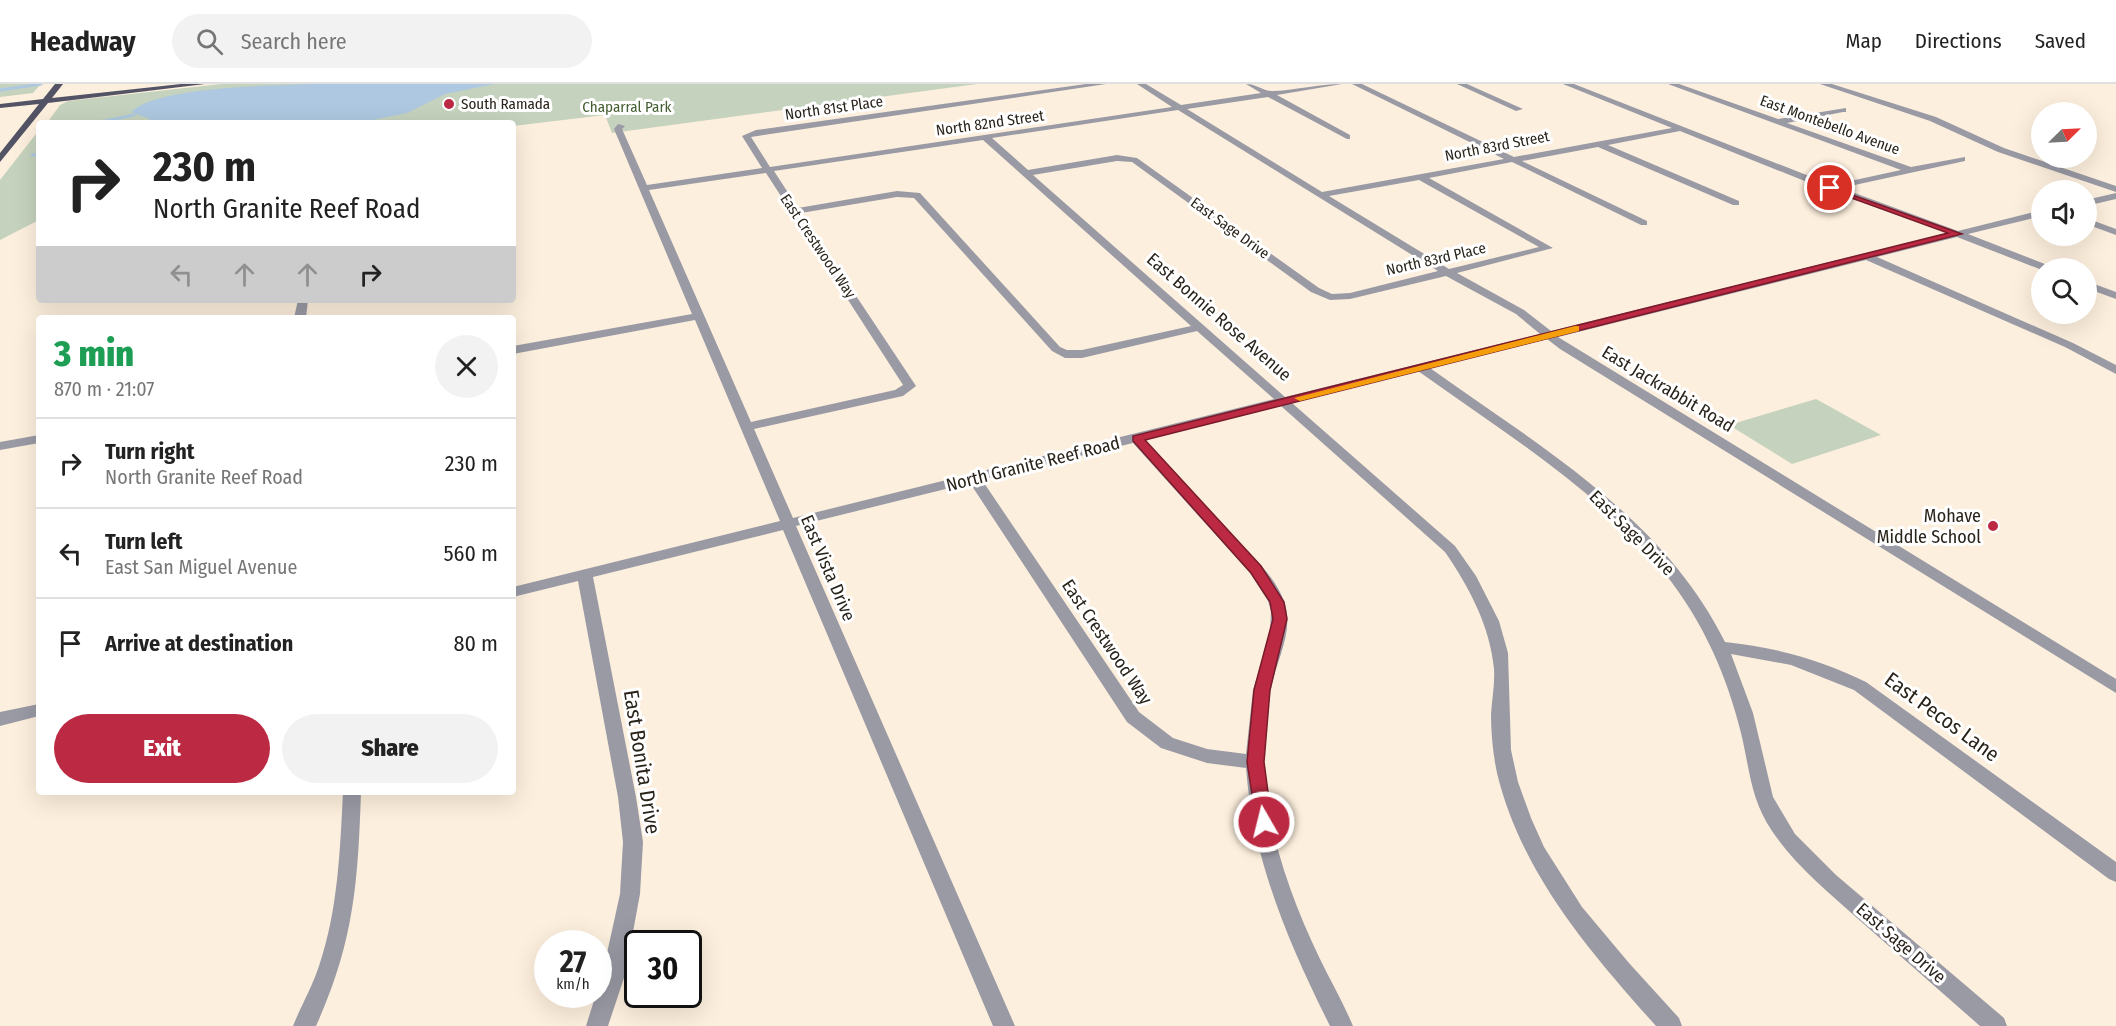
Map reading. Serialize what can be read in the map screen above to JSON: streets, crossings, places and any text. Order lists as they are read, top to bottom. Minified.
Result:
{"streets":{"street":["North 81st Place","North 82nd Street","East Montebello Avenue","North 83rd Street","East Sage Drive","East Crestwood Way","North 83rd Place","East Bonnie Rose Avenue","East Jackrabbit Road","North Granite Reef Road","East Vista Drive","East Pecos Lane","East Bonita Drive"]},"crossings":[["North 81st Place","East Crestwood Way"],["North 82nd Street","East Crestwood Way"],["North 82nd Street","East Bonnie Rose Avenue"],["North 82nd Street","East Jackrabbit Road"],["North 82nd Street","East Vista Drive"],["North 83rd Street","North 83rd Place"],["North 83rd Street","East Jackrabbit Road"],["East Sage Drive","North 83rd Place"],["East Sage Drive","East Bonnie Rose Avenue"],["East Sage Drive","North Granite Reef Road"],["East Sage Drive","East Pecos Lane"],["East Crestwood Way","North Granite Reef Road"],["East Crestwood Way","East Vista Drive"],["North 83rd Place","East Jackrabbit Road"],["East Bonnie Rose Avenue","North Granite Reef Road"],["East Jackrabbit Road","North Granite Reef Road"],["North Granite Reef Road","East Vista Drive"],["North Granite Reef Road","East Bonita Drive"]],"parks":["Chaparral Park"],"places":["South Ramada","Mohave Middle School"],"north":"top right","page":{"header":"Headway","search":"Search here","nav":["Map","Directions","Saved"],"turn":["230 m","North Granite Reef Road"],"heading":["3 min","870 m · 21:07"],"list":[{"name":"Turn right","note":"North Granite Reef Road","value":"230 m"},{"name":"Turn left","note":"East San Miguel Avenue","value":"560 m"},{"name":"Arrive at destination","value":"80 m"}],"buttons":["Exit","Share"],"speed":"27 km/h","limit":"30"}}
